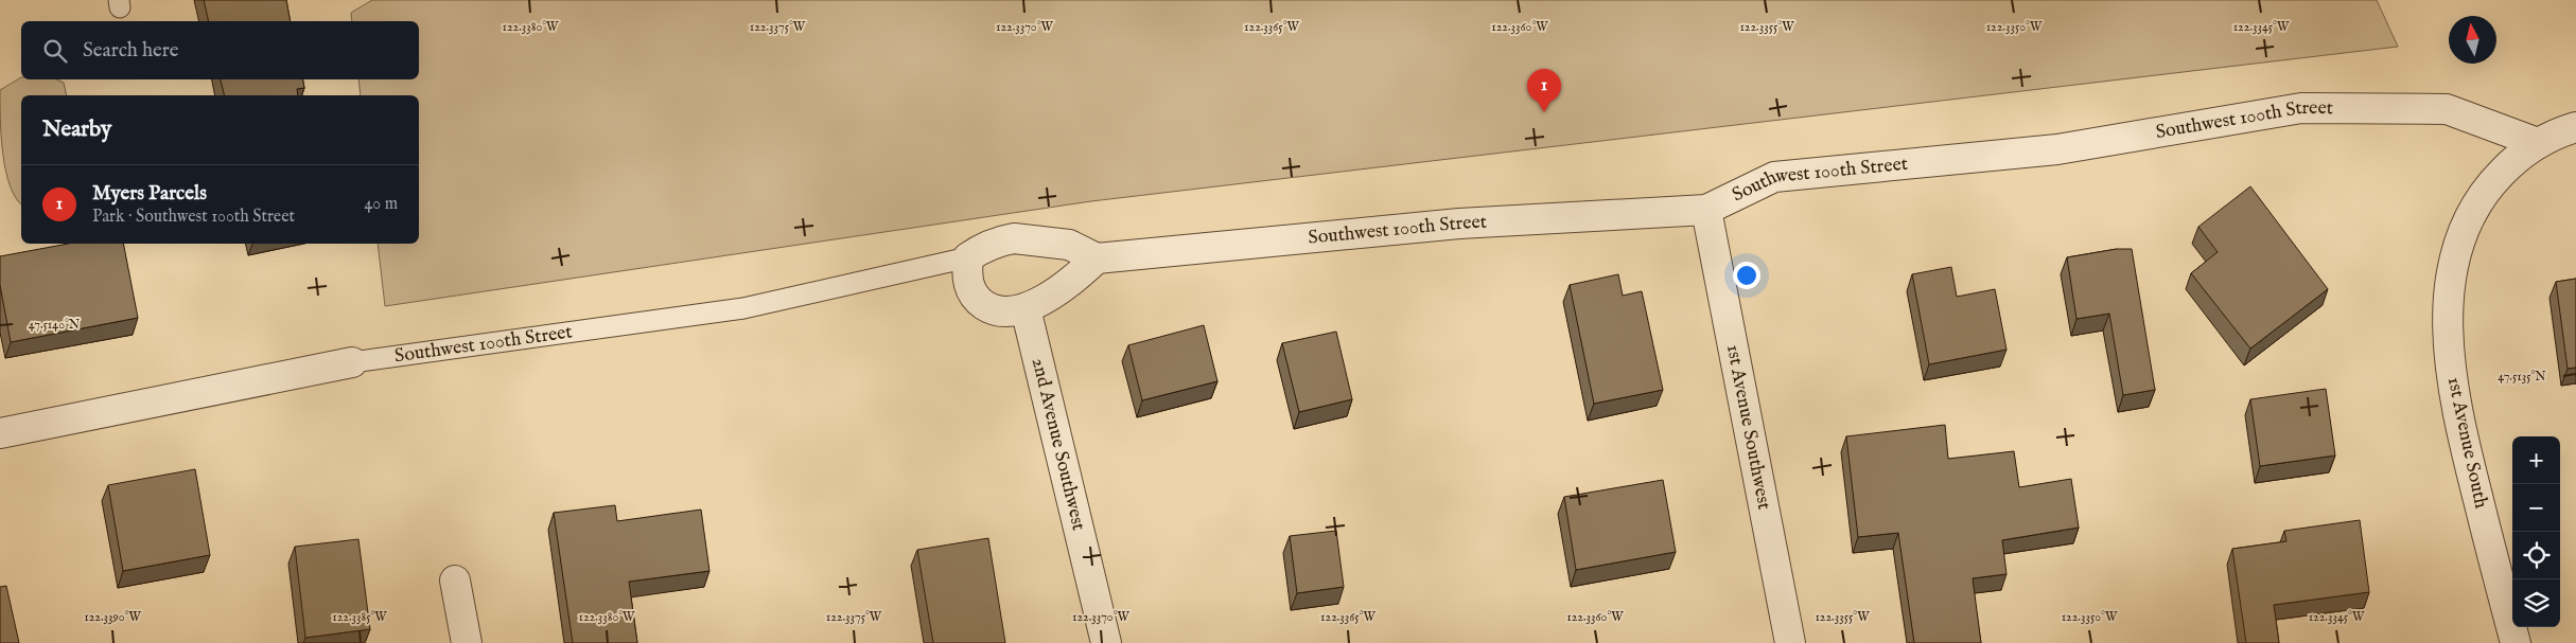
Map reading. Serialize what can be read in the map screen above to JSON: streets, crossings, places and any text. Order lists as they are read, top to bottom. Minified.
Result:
{"streets":{"street":["Southwest 100th Street","1st Avenue Southwest","1st Avenue South","2nd Avenue Southwest"]},"crossings":[["Southwest 100th Street","1st Avenue Southwest"],["Southwest 100th Street","1st Avenue South"]],"north":"top","page":{"search":"Search here","pins":"1","heading":"Nearby","list":[{"mark":"1","name":"Myers Parcels","note":"Park · Southwest 100th Street","value":"40 m"}],"map_buttons":["+","−"]},"coordinates":["122.3380°W","122.3375°W","122.3370°W","122.3365°W","122.3360°W","122.3355°W","122.3350°W","122.3345°W","47.5140°N","47.5135°N","122.3390°W","122.3385°W"]}
